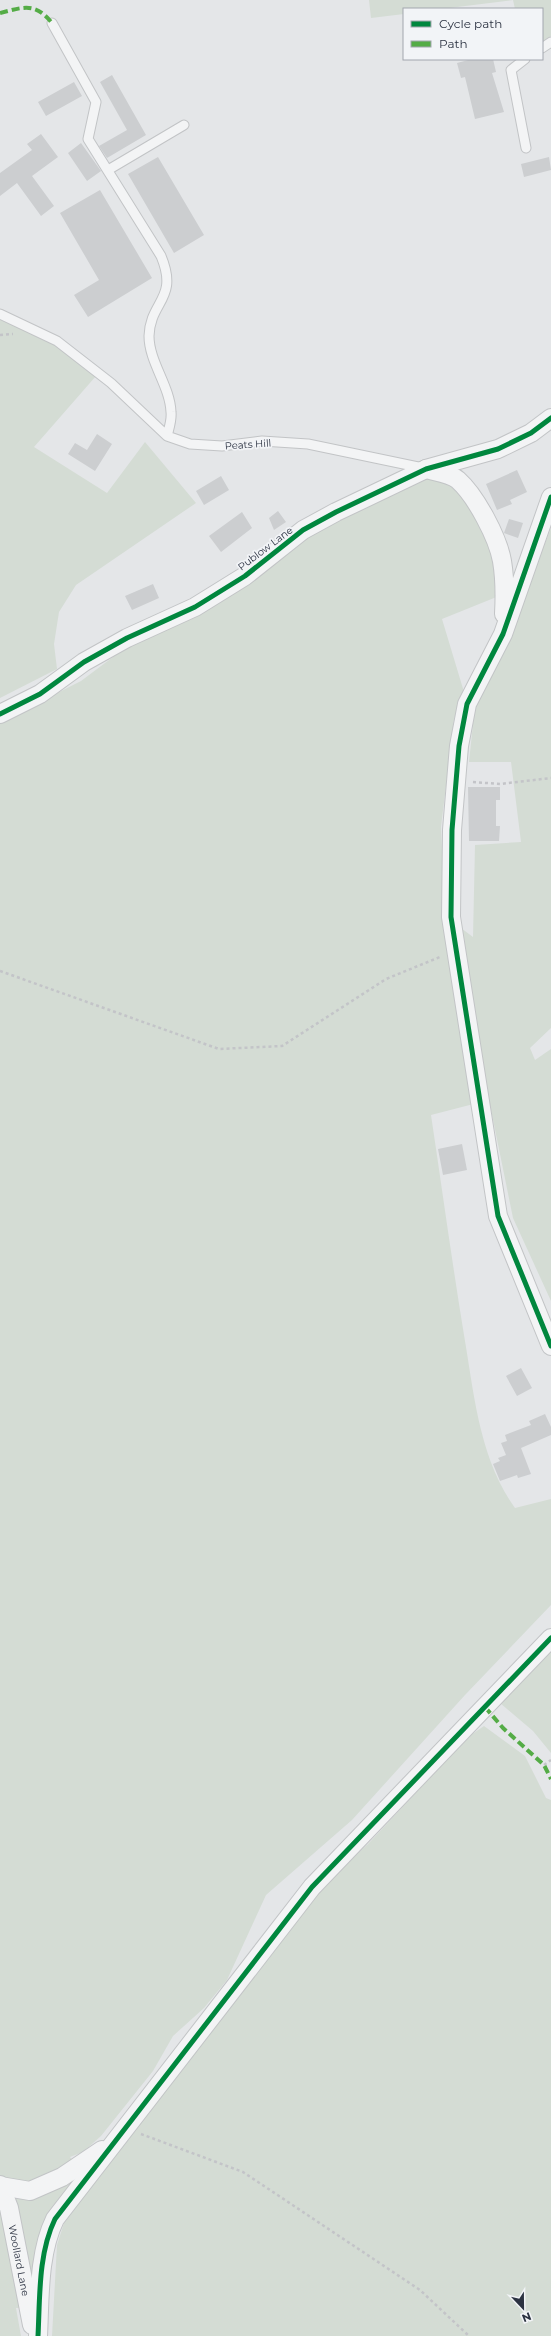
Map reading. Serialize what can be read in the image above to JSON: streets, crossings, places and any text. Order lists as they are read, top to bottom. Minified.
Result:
{"streets":{"street":["Publow Lane","Woollard Lane"],"lane":["Peats Hill"]},"crossings":[["Peats Hill","Publow Lane"]],"legend":["Cycle path","Path"],"north":"bottom"}
